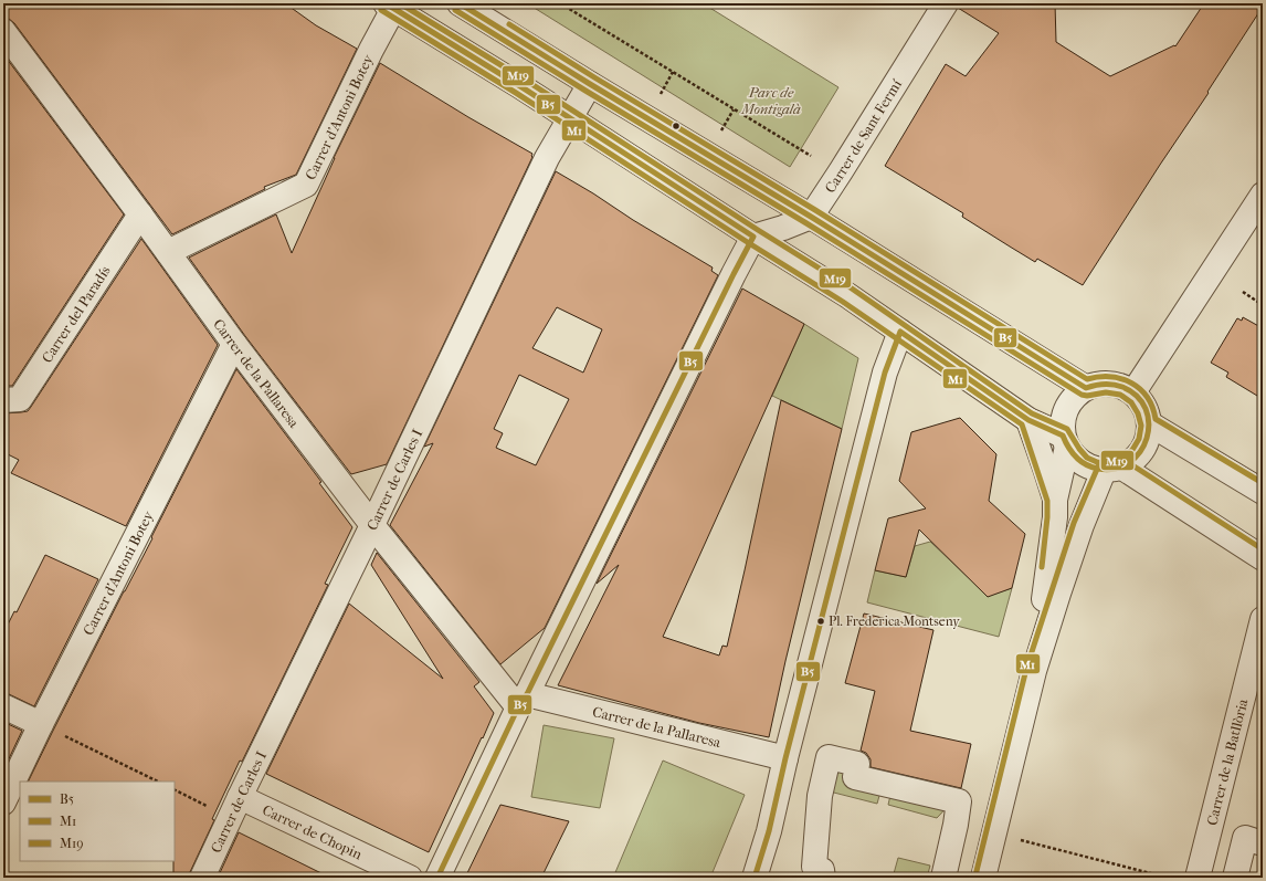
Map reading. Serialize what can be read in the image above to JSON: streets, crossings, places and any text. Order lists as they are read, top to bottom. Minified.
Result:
{"streets":{"street":["Carrer d'Antoni Botey","Carrer de Sant Fermí","Carrer del Paradís","Carrer de la Pallaresa","Carrer de Carles I","Carrer de la Batllòria","Carrer de Chopin"]},"crossings":[["Carrer d'Antoni Botey","Carrer de la Pallaresa"],["Carrer del Paradís","Carrer de la Pallaresa"],["Carrer de la Pallaresa","Carrer de Carles I"],["Carrer de Carles I","Carrer de Chopin"]],"parks":["Parc de Montigalà"],"places":["Pl. Frederica Montseny"],"lines":["transit line B5","transit line M19","transit line M1"],"legend":["B5","M1","M19"]}
